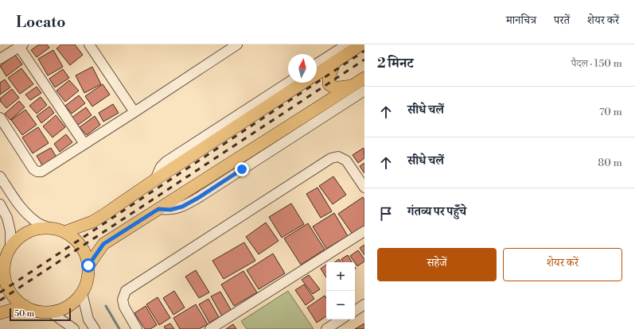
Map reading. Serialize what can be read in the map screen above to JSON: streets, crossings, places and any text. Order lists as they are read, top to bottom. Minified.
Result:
{"scale_bar":"50 m","north":"top","page":{"header":"Locato","nav":["मानचित्र","परतें","शेयर करें"],"heading":["2 मिनट","पैदल · 150 m"],"list":[["सीधे चलें","70 m"],["सीधे चलें","80 m"],"गंतव्य पर पहुँचे"],"buttons":["सहेजें","शेयर करें"],"map_buttons":["+","−"],"scale":"50 m"}}
